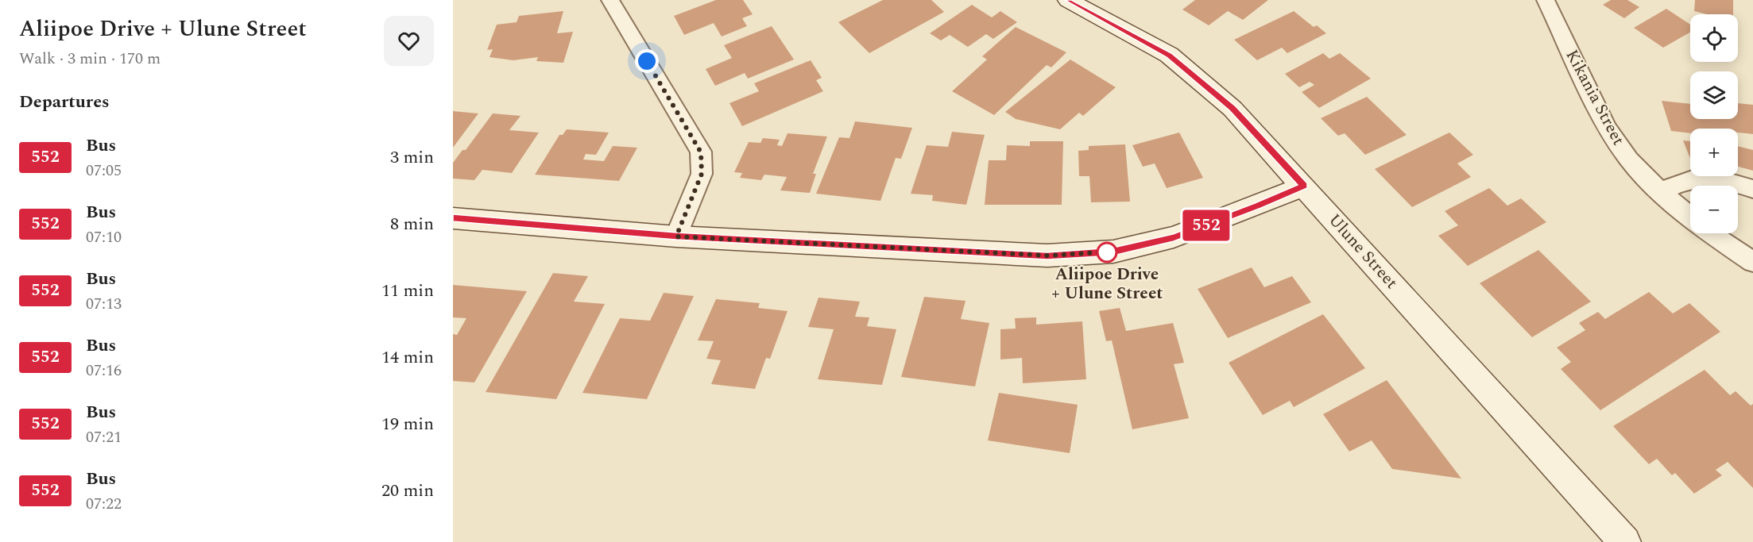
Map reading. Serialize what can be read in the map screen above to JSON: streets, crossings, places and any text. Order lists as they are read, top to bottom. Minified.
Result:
{"streets":{"street":["Kikania Street","Ulune Street"]},"places":["Aliipoe Drive + Ulune Street"],"lines":["bus line 552"],"page":{"heading":[["Aliipoe Drive + Ulune Street","Walk · 3 min · 170 m"],"Departures"],"on_map":"552","map_buttons":["+","−"],"list":[{"mark":"552","name":"Bus","note":"07:05","value":"3 min"},{"mark":"552","name":"Bus","note":"07:10","value":"8 min"},{"mark":"552","name":"Bus","note":"07:13","value":"11 min"},{"mark":"552","name":"Bus","note":"07:16","value":"14 min"},{"mark":"552","name":"Bus","note":"07:21","value":"19 min"},{"mark":"552","name":"Bus","note":"07:22","value":"20 min"}]}}
